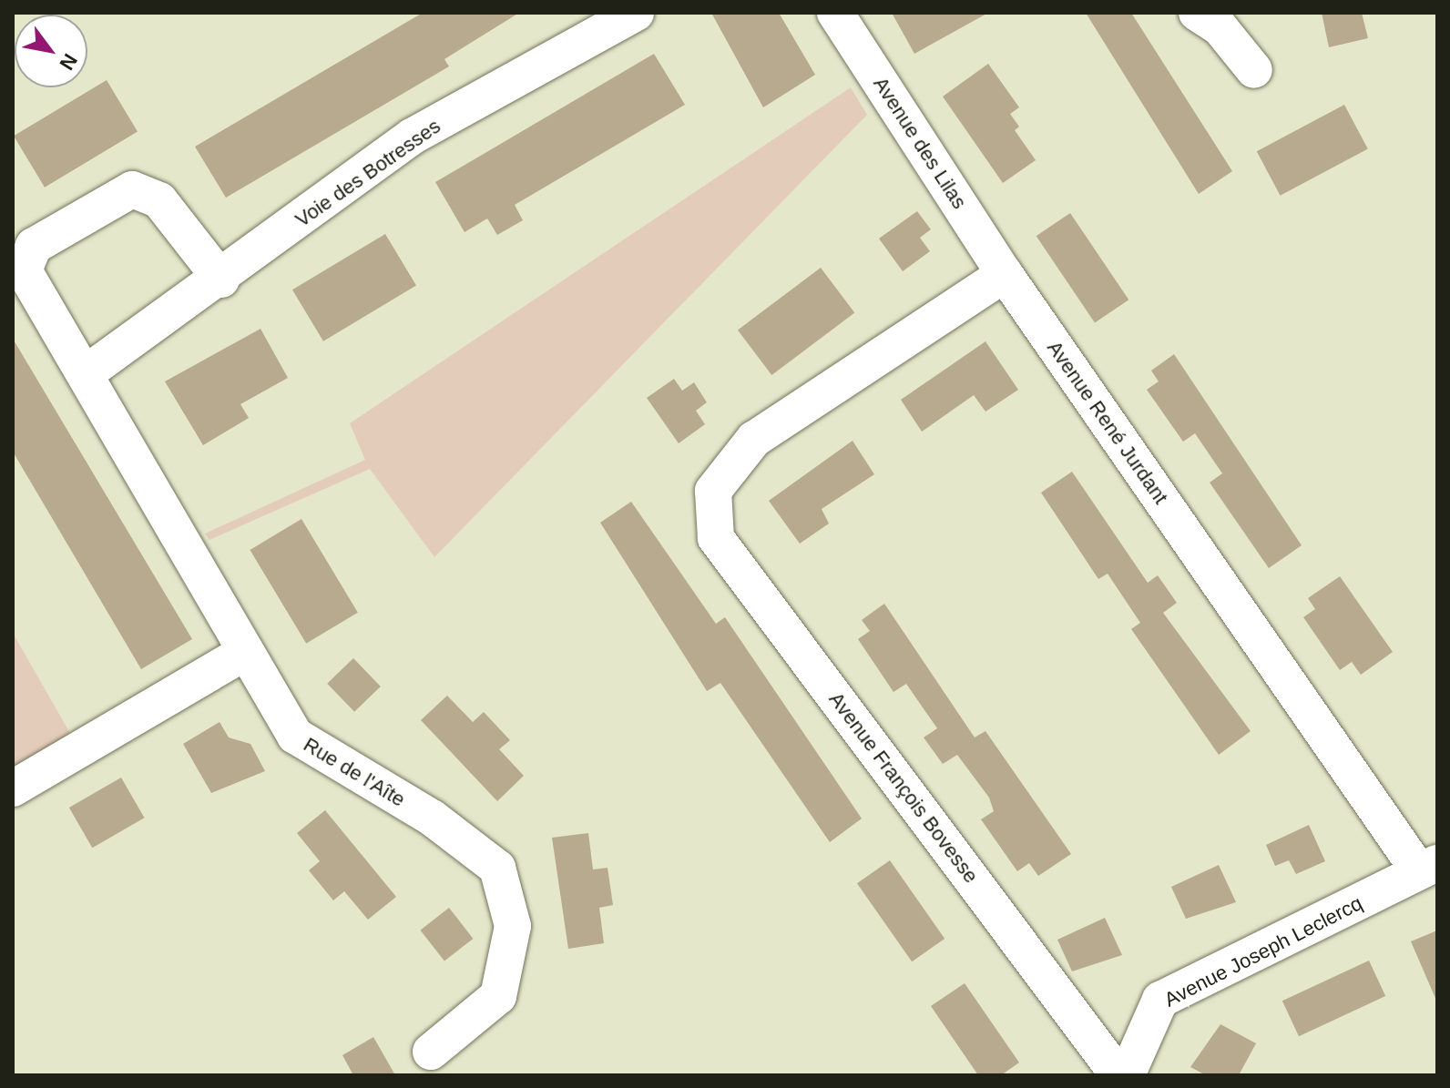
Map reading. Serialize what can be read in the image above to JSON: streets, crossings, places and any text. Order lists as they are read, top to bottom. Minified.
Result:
{"streets":{"street":["Avenue des Lilas","Voie des Botresses","Avenue René Jurdant","Rue de l'Aîte","Avenue François Bovesse","Avenue Joseph Leclercq"]},"crossings":[["Avenue des Lilas","Avenue René Jurdant"],["Avenue des Lilas","Avenue François Bovesse"],["Avenue René Jurdant","Avenue François Bovesse"],["Avenue René Jurdant","Avenue Joseph Leclercq"]],"north":"bottom right"}
